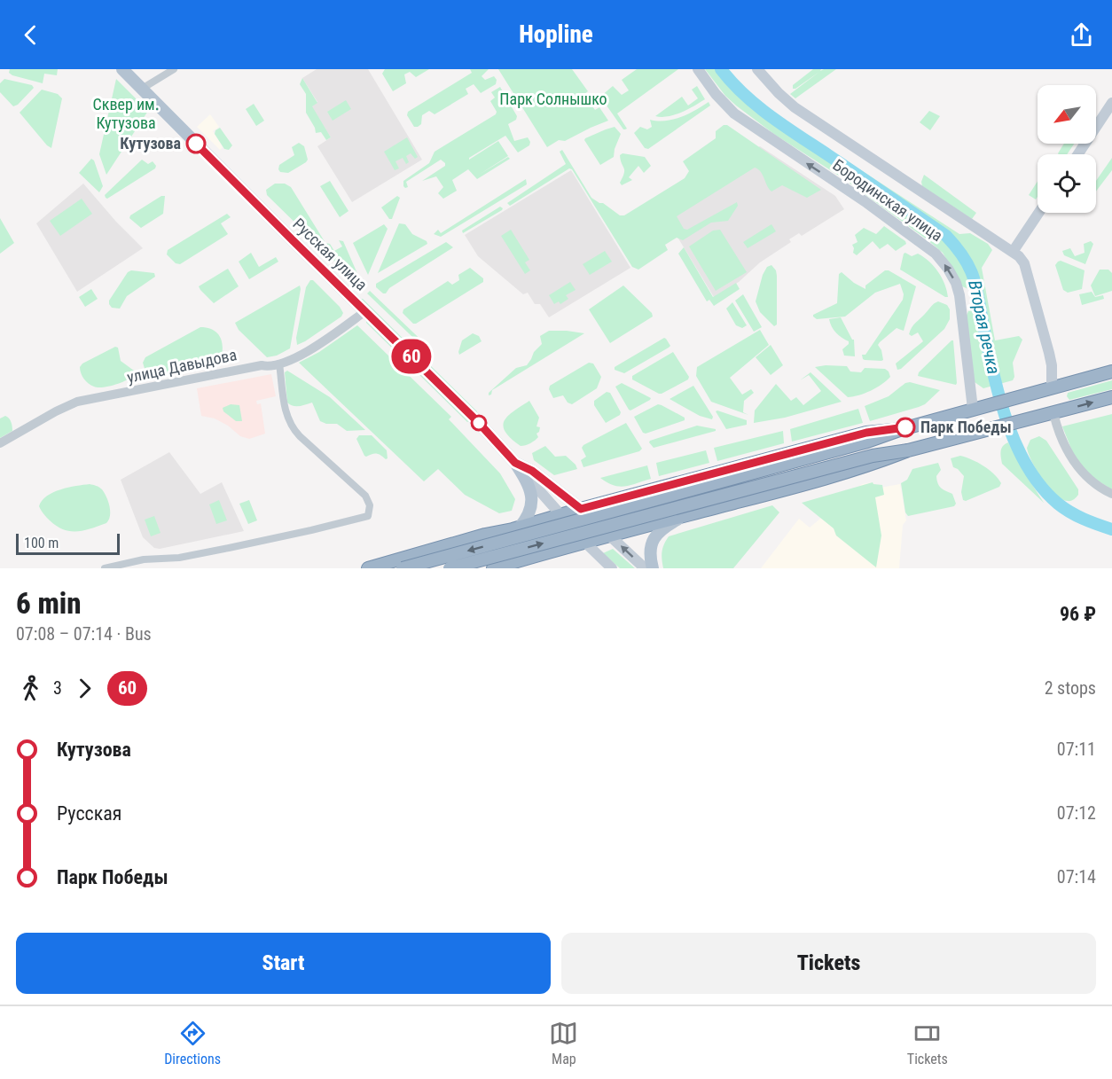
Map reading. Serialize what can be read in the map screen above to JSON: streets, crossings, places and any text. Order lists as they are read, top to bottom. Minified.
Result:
{"streets":{"main road":["Бородинская улица","Русская улица"],"street":["улица Давыдова"]},"crossings":[["Русская улица","улица Давыдова"]],"water":["Вторая речка"],"parks":["Парк Солнышко","Cквер им. Кутузова"],"places":["Кутузова","Парк Победы"],"lines":["bus line 60"],"scale_bar":"100 m","north":"bottom left","page":{"header":"Hopline","on_map":"60","scale":"100 m","heading":["6 min","07:08 – 07:14 · Bus","96 ₽"],"legs":["3","60","2 stops"],"list":[{"name":"Кутузова","value":"07:11"},{"name":"Русская","value":"07:12"},{"name":"Парк Победы","value":"07:14"}],"buttons":["Start","Tickets"],"tabs":["Directions","Map","Tickets"]}}
